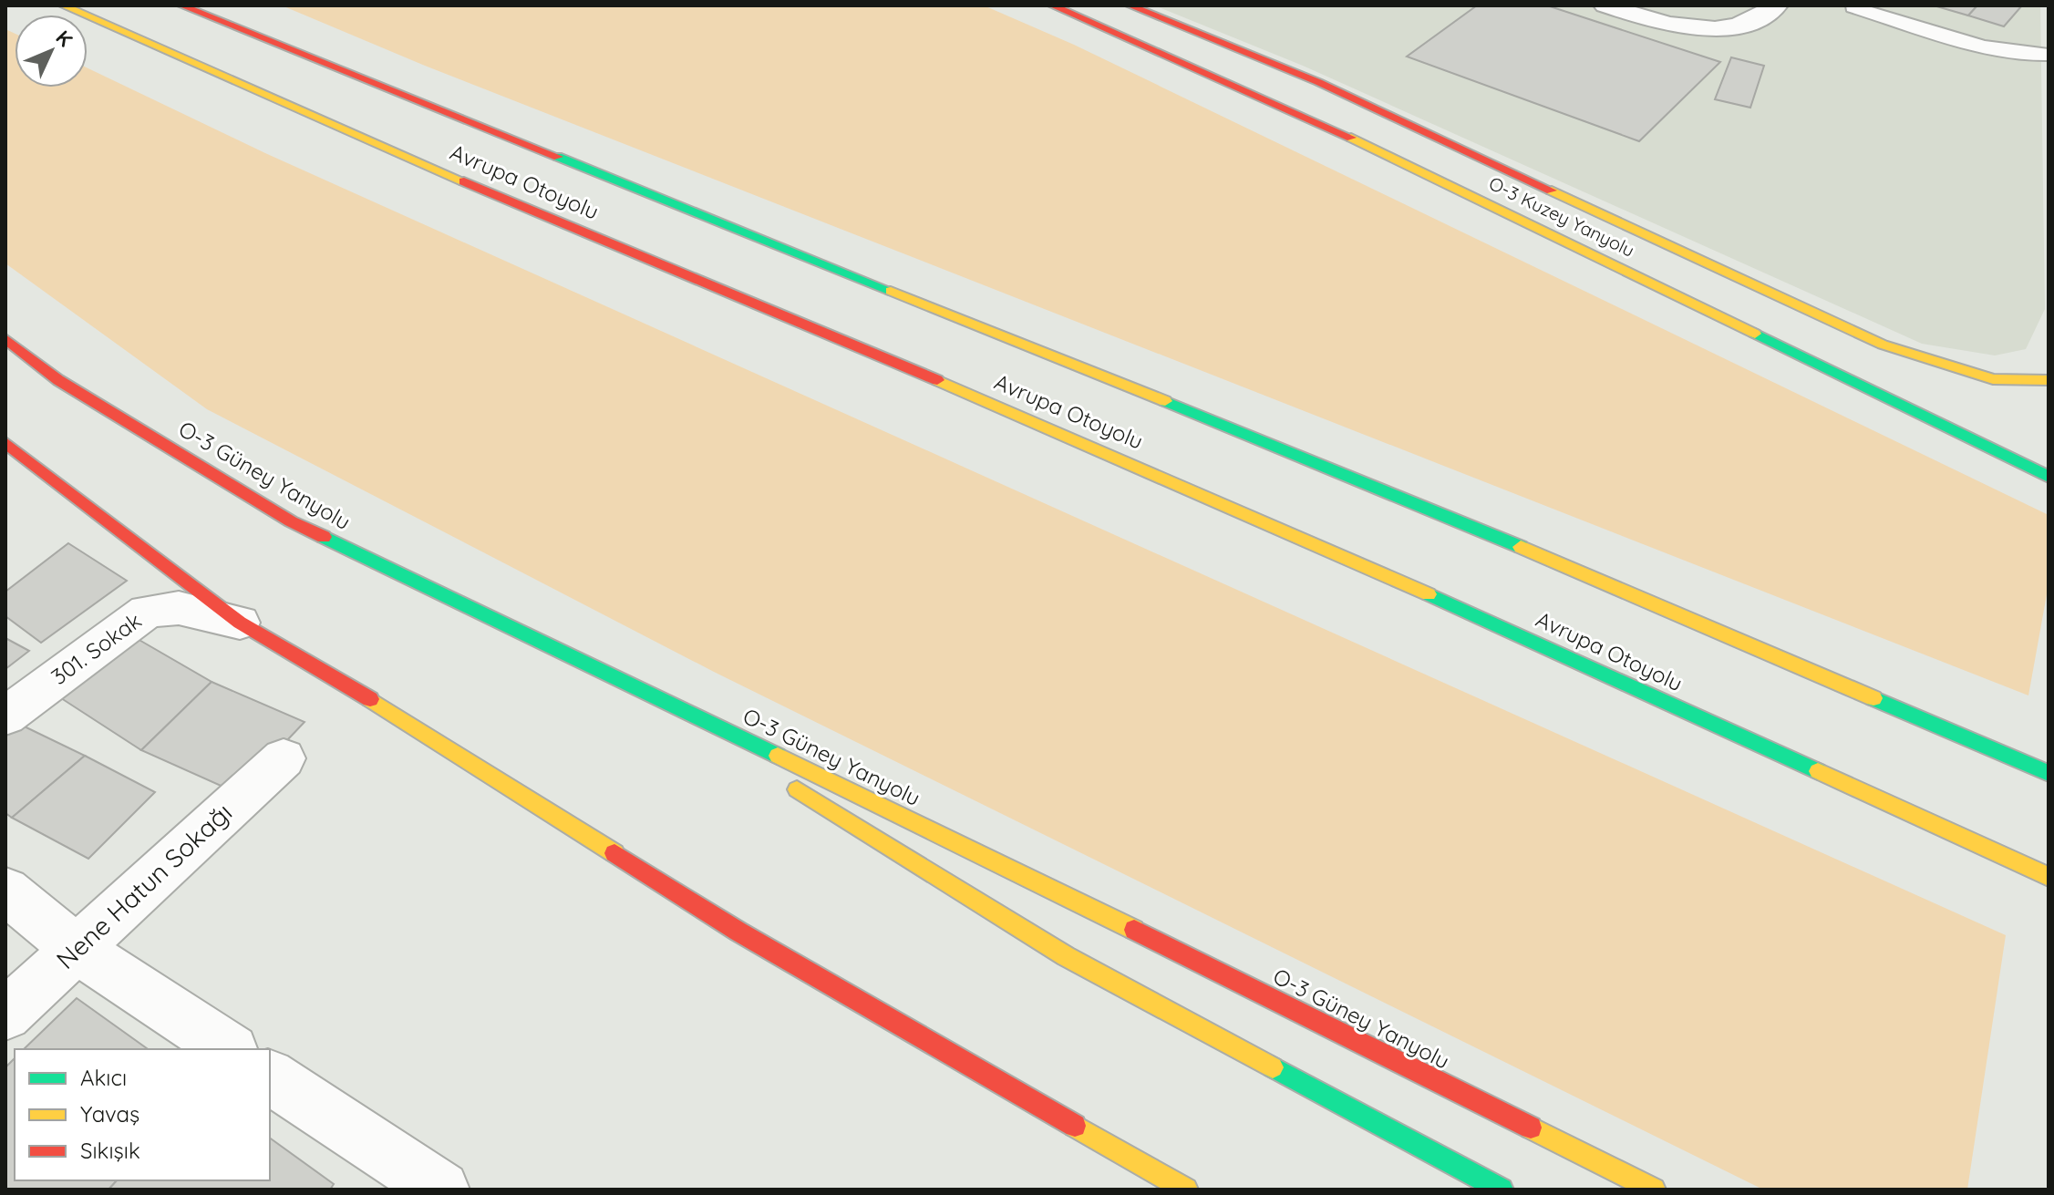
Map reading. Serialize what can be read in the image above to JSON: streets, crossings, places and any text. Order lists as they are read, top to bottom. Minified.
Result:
{"streets":{"main road":["Avrupa Otoyolu","O-3 Kuzey Yanyolu","O-3 Güney Yanyolu"],"street":["301. Sokak","Nene Hatun Sokağı"]},"legend":["Akıcı","Yavaş","Sıkışık"],"north":"top right"}
